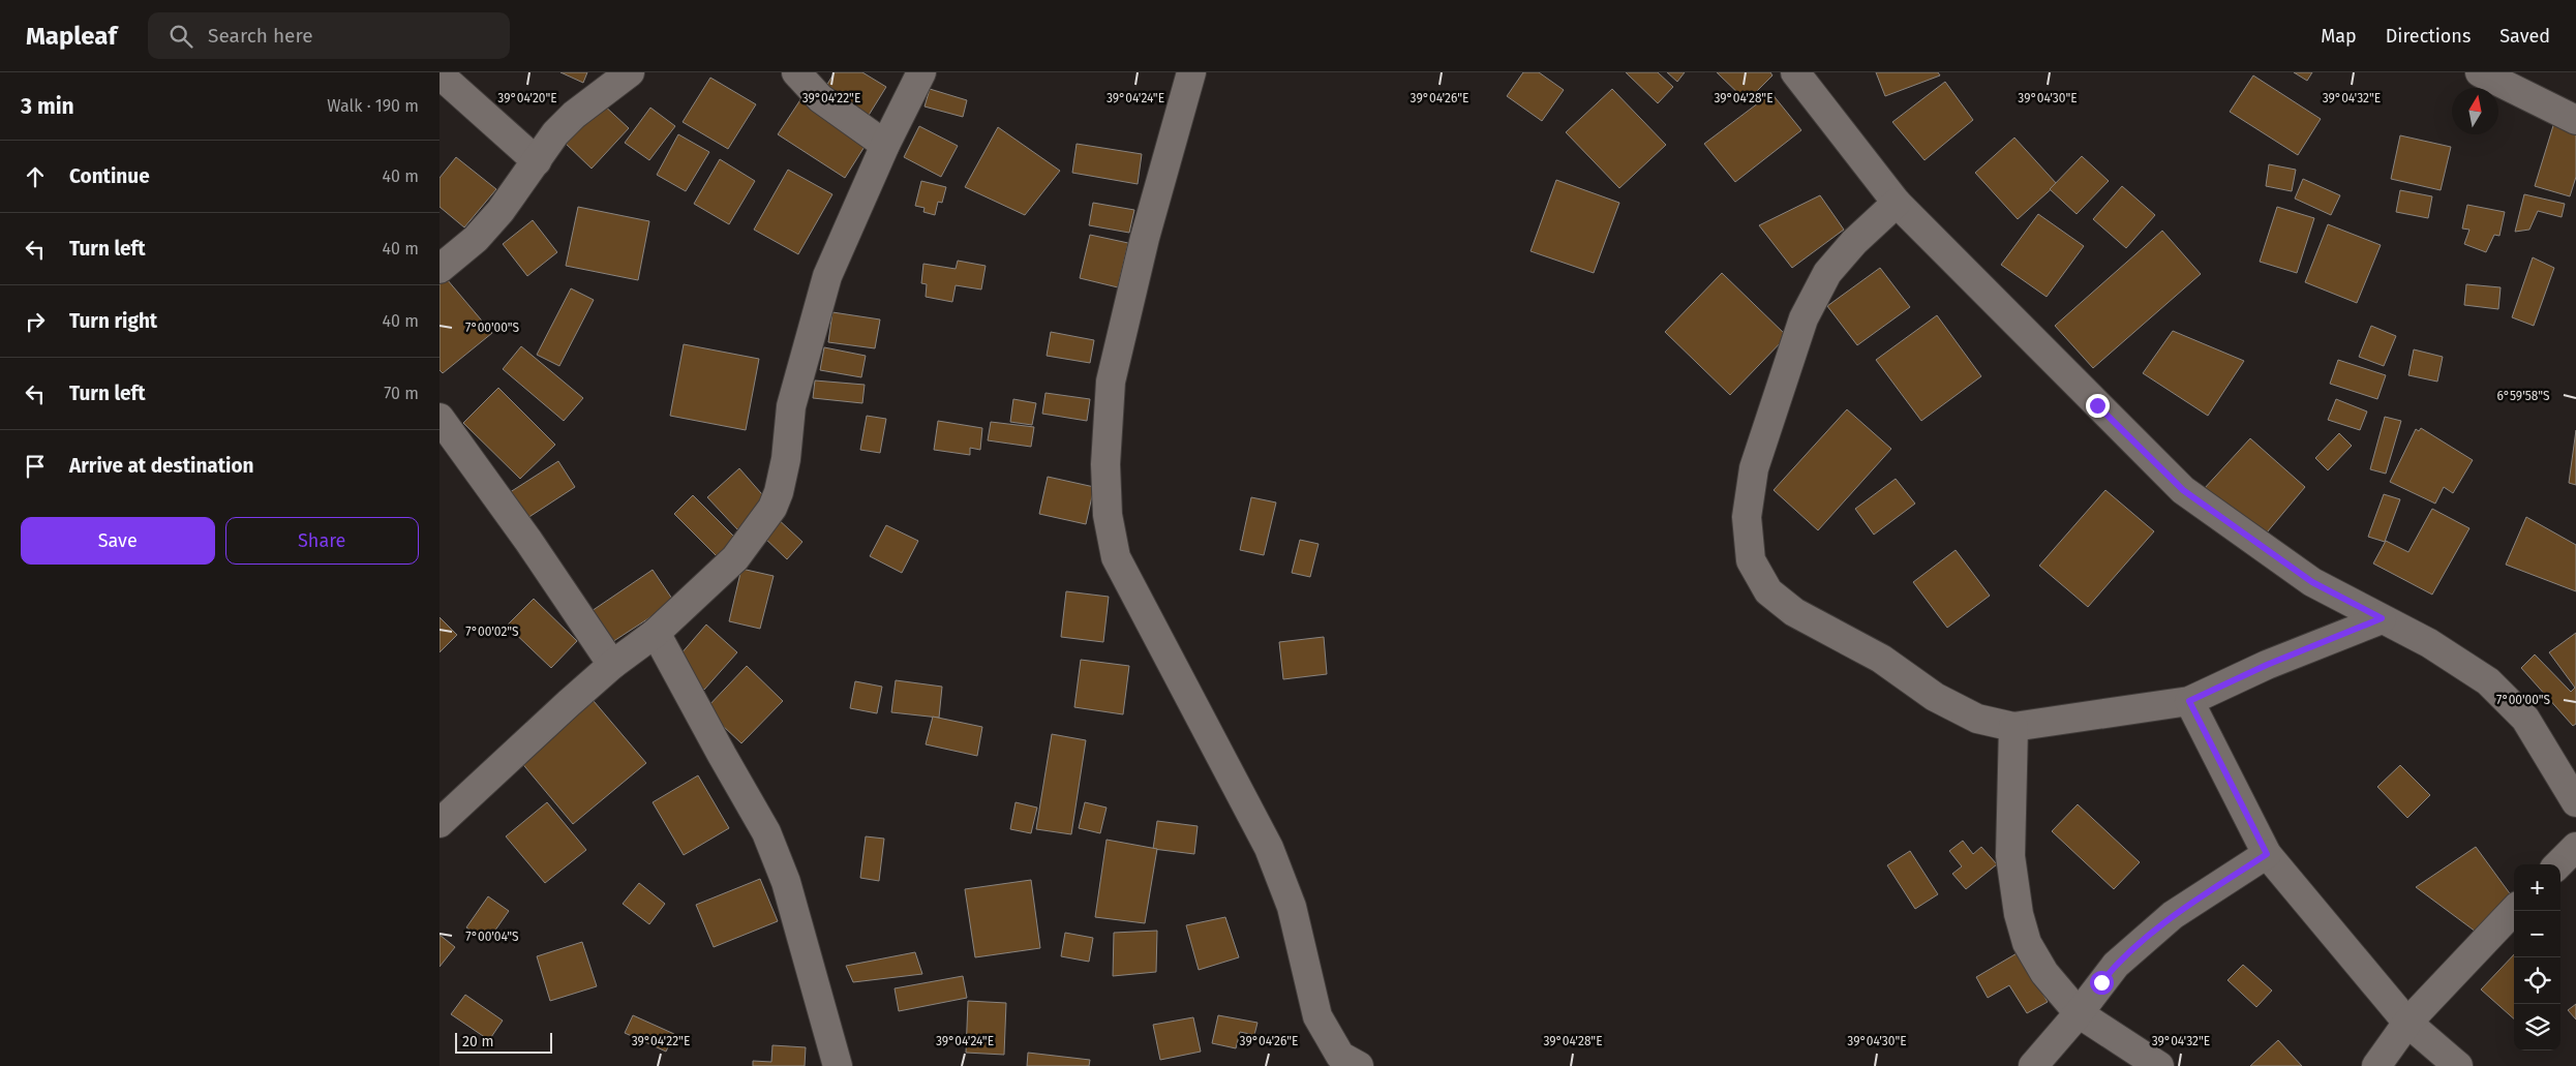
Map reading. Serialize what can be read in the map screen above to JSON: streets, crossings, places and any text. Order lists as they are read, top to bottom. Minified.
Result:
{"scale_bar":"20 m","north":"top","page":{"header":"Mapleaf","search":"Search here","nav":["Map","Directions","Saved"],"heading":["3 min","Walk · 190 m"],"list":[["Continue","40 m"],["Turn left","40 m"],["Turn right","40 m"],["Turn left","70 m"],"Arrive at destination"],"buttons":["Save","Share"],"map_buttons":["+","−"],"scale":"20 m"},"coordinates":["39°04'20\"E","39°04'26\"E","39°04'28\"E","39°04'30\"E","39°04'22\"E","39°04'24\"E","39°04'32\"E","7°00'00\"S","6°59'58\"S","7°00'02\"S","7°00'04\"S"]}
